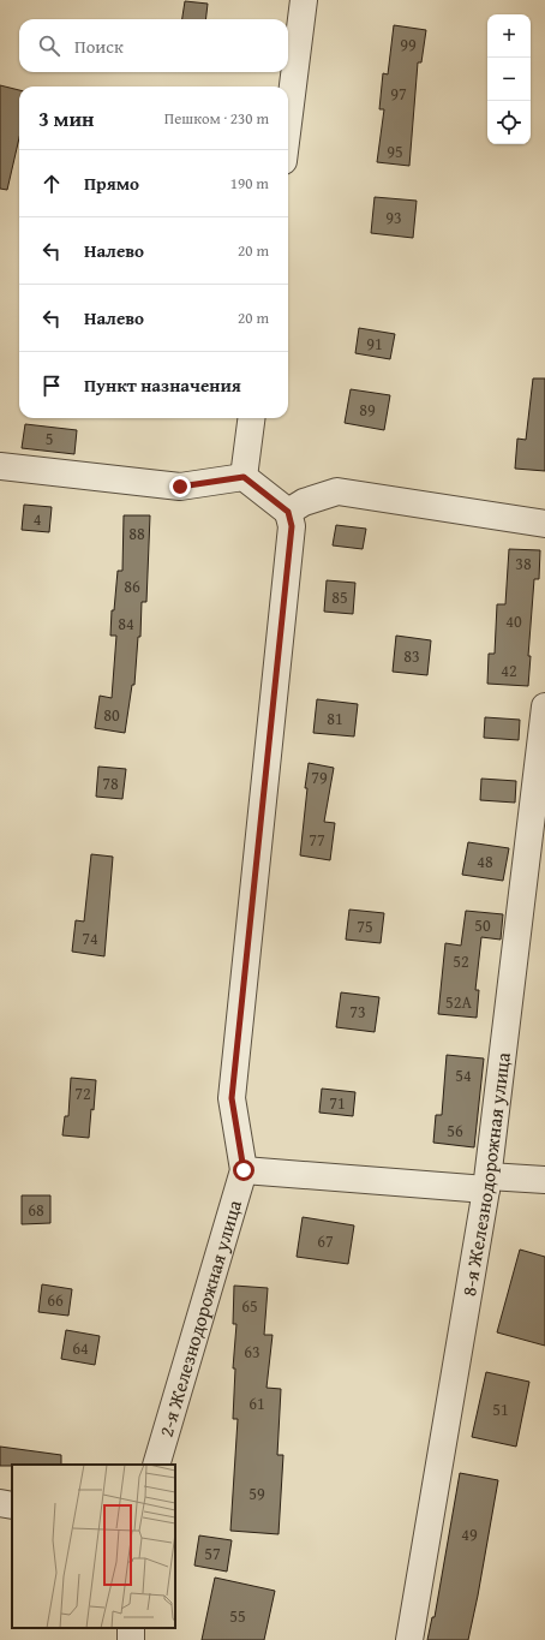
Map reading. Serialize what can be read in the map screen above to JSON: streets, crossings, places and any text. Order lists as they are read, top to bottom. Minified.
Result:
{"streets":{"street":["8-я Железнодорожная улица","2-я Железнодорожная улица"]},"house_numbers":["99","97","95","93","91","89","5","4","88","38","86","85","40","84","83","42","80","81","79","78","77","48","50","75","74","52","52А","73","54","72","71","56","68","67","66","65","64","63","61","51","59","49","57","55"],"page":{"map_buttons":["+","−"],"search":"Поиск","heading":["3 мин","Пешком · 230 m"],"list":[["Прямо","190 m"],["Налево","20 m"],["Налево","20 m"],"Пункт назначения"]}}
